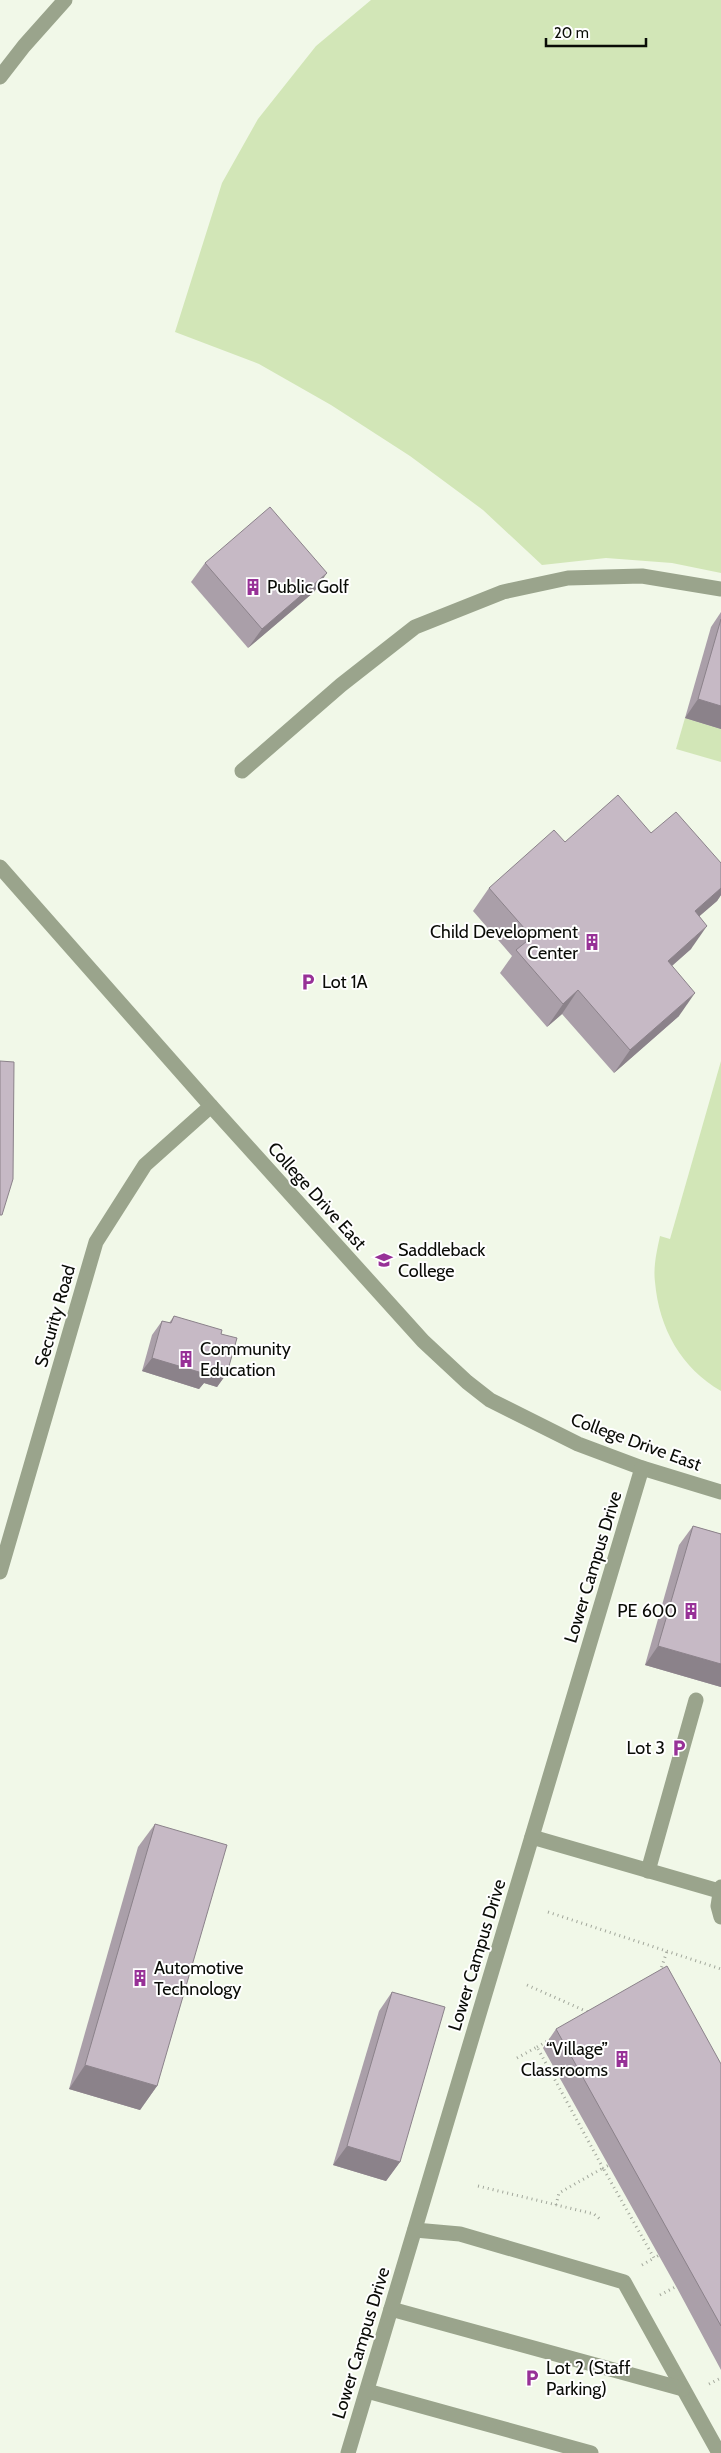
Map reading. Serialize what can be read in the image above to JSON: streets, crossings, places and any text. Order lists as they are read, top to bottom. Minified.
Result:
{"streets":{"street":["College Drive East","Security Road","Lower Campus Drive"]},"crossings":[["College Drive East","Security Road"],["College Drive East","Lower Campus Drive"]],"places":{"building":["Public Golf","Child Development Center","Community Education","PE 600","Automotive Technology","“Village” Classrooms"],"parking":["Lot 1A","Lot 3","Lot 2 (Staff Parking)"],"school or university":["Saddleback College"]},"scale_bar":"20 m"}
